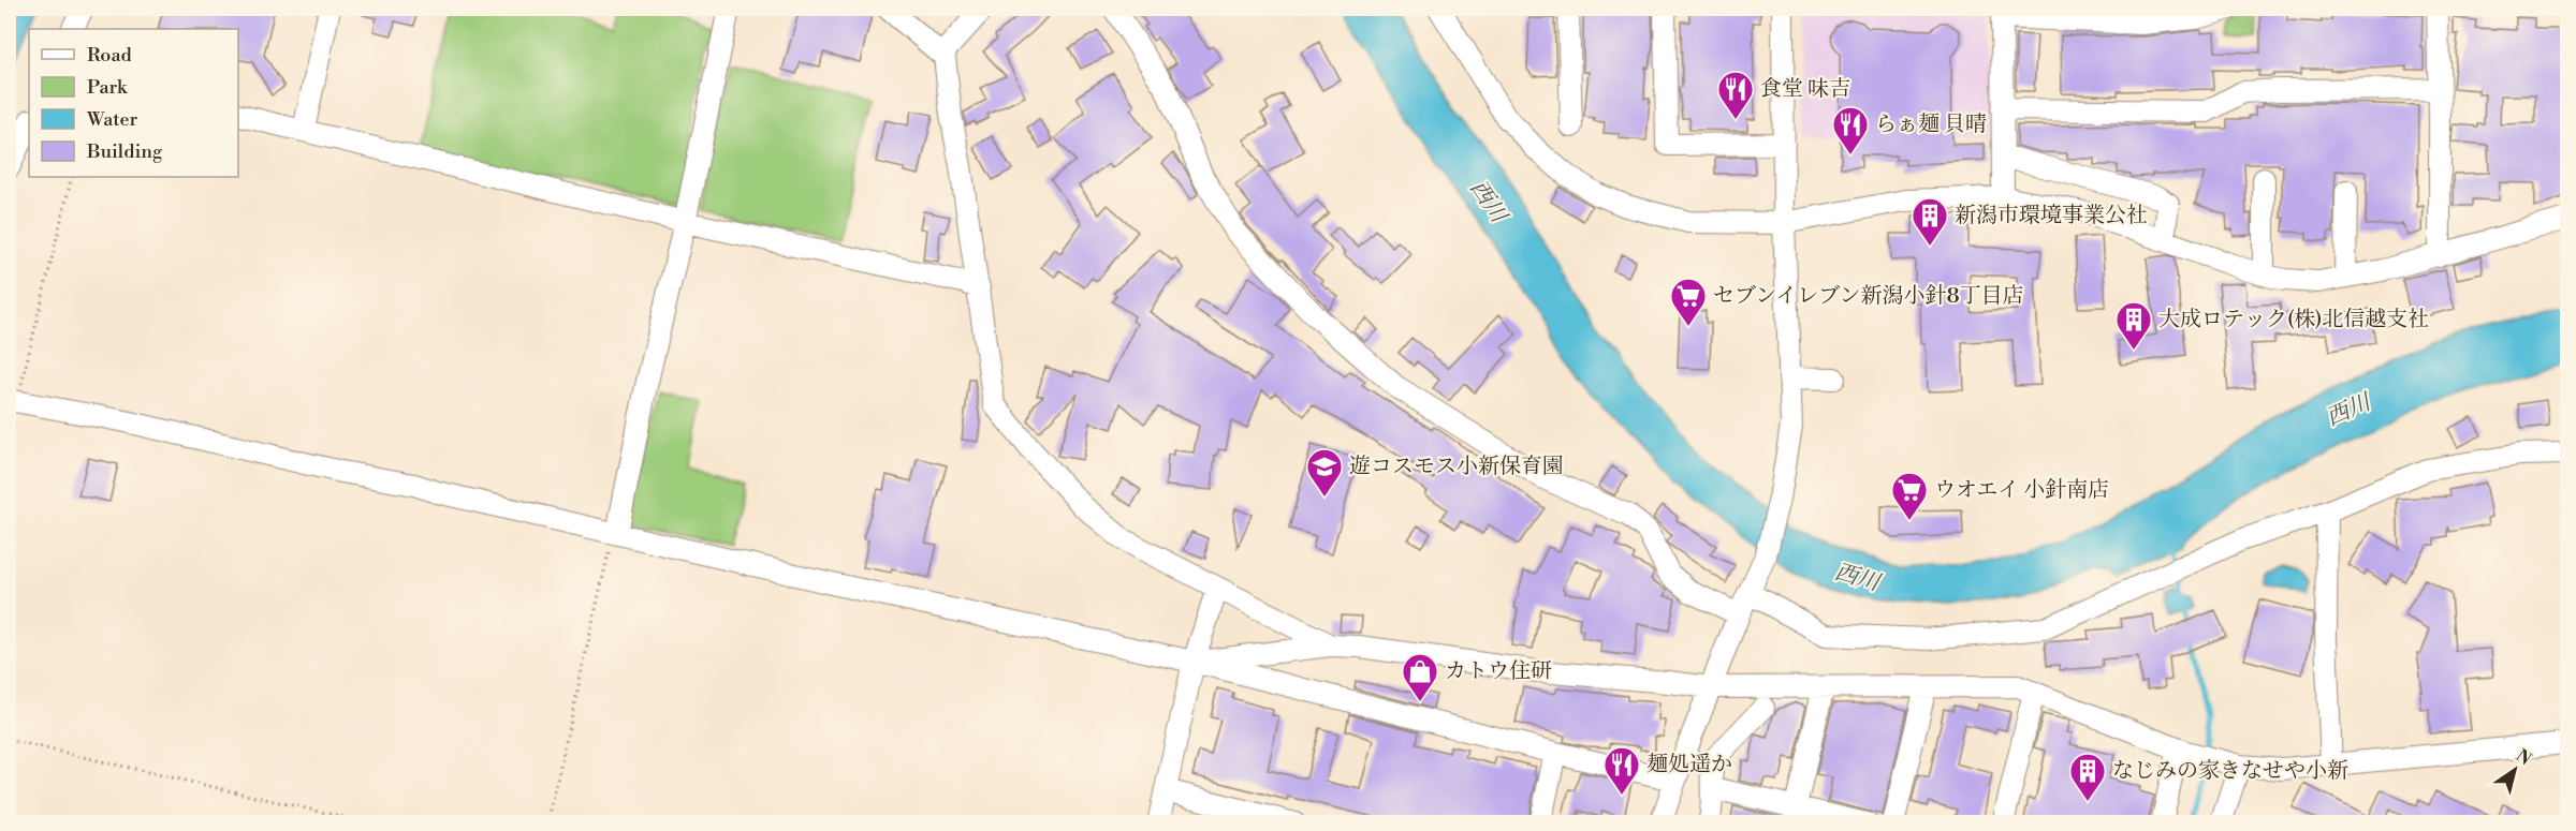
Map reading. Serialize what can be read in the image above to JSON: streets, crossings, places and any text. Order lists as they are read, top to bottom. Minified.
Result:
{"water":["西川"],"places":{"restaurant":["食堂 味吉","らぁ麺 貝晴","麺処遥か"],"building":["新潟市環境事業公社","大成ロテック(株)北信越支社","なじみの家きなせや小新"],"supermarket":["セブンイレブン新潟小針8丁目店","ウオエイ 小針南店"],"school or university":["遊コスモス小新保育園"],"shop":["カトウ住研"]},"legend":["Road","Park","Water","Building"],"north":"top right"}
